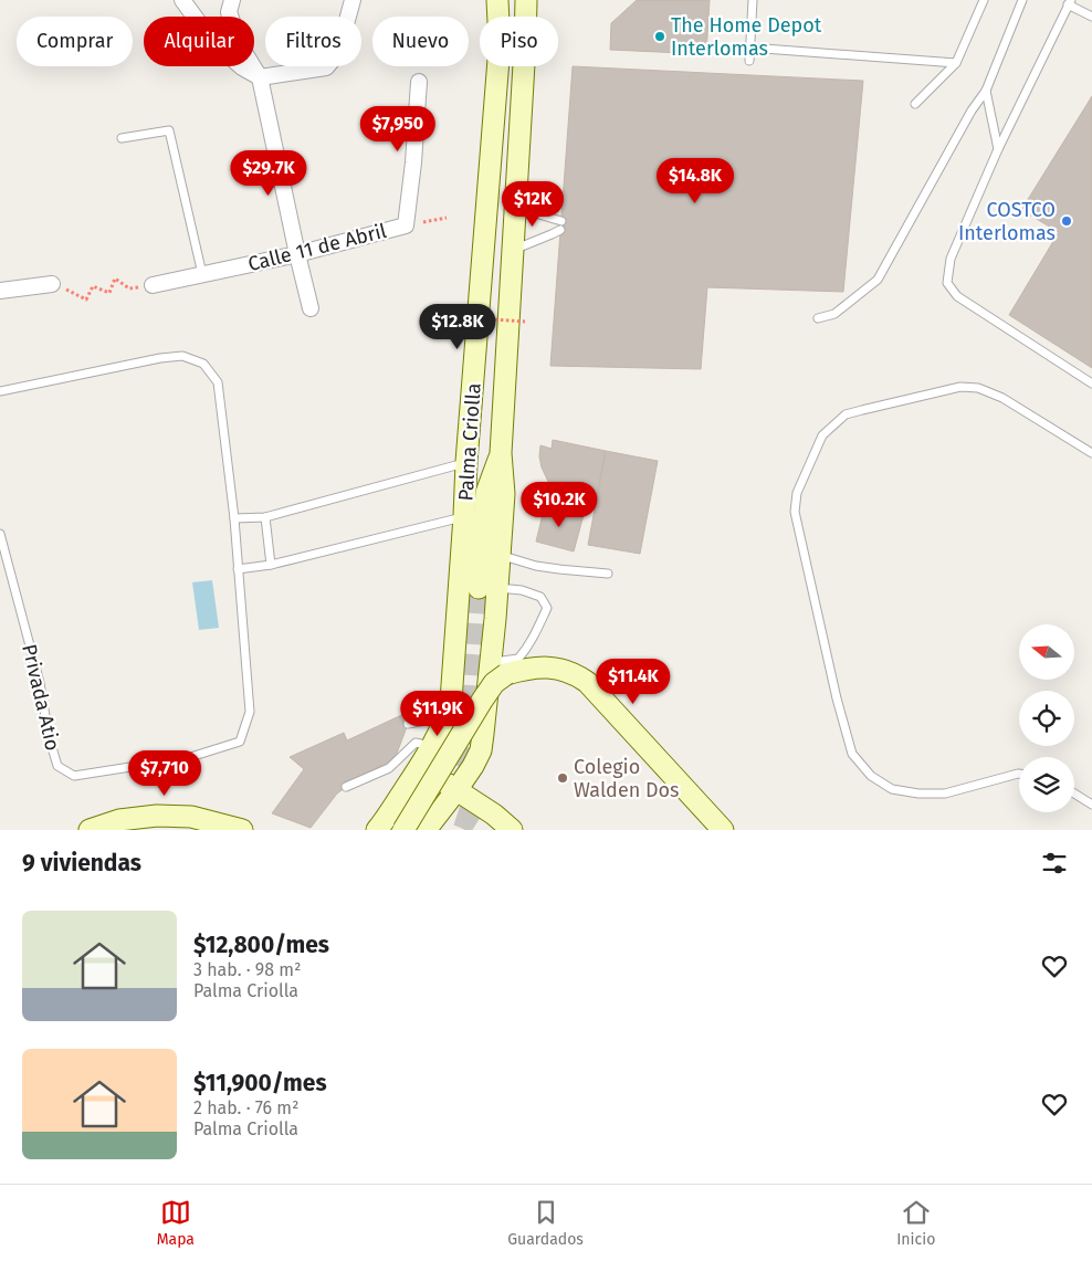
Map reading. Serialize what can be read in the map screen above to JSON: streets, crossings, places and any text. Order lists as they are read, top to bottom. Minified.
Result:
{"streets":{"main road":["Palma Criolla"],"street":["Calle 11 de Abril"],"lane":["Privada Atio"]},"places":["The Home Depot Interlomas","COSTCO Interlomas","Colegio Walden Dos"],"north":"left","page":{"chip":["Comprar","Alquilar","Filtros","Nuevo","Piso"],"price":["$7,950","$29.7K","$14.8K","$12K","$12.8K","$10.2K","$11.4K","$11.9K","$7,710"],"heading":"9 viviendas","list":[{"name":"$12,800/mes","note":"3 hab. · 98 m² · Palma Criolla"},{"name":"$11,900/mes","note":"2 hab. · 76 m² · Palma Criolla"}],"tabs":["Mapa","Guardados","Inicio"]}}
